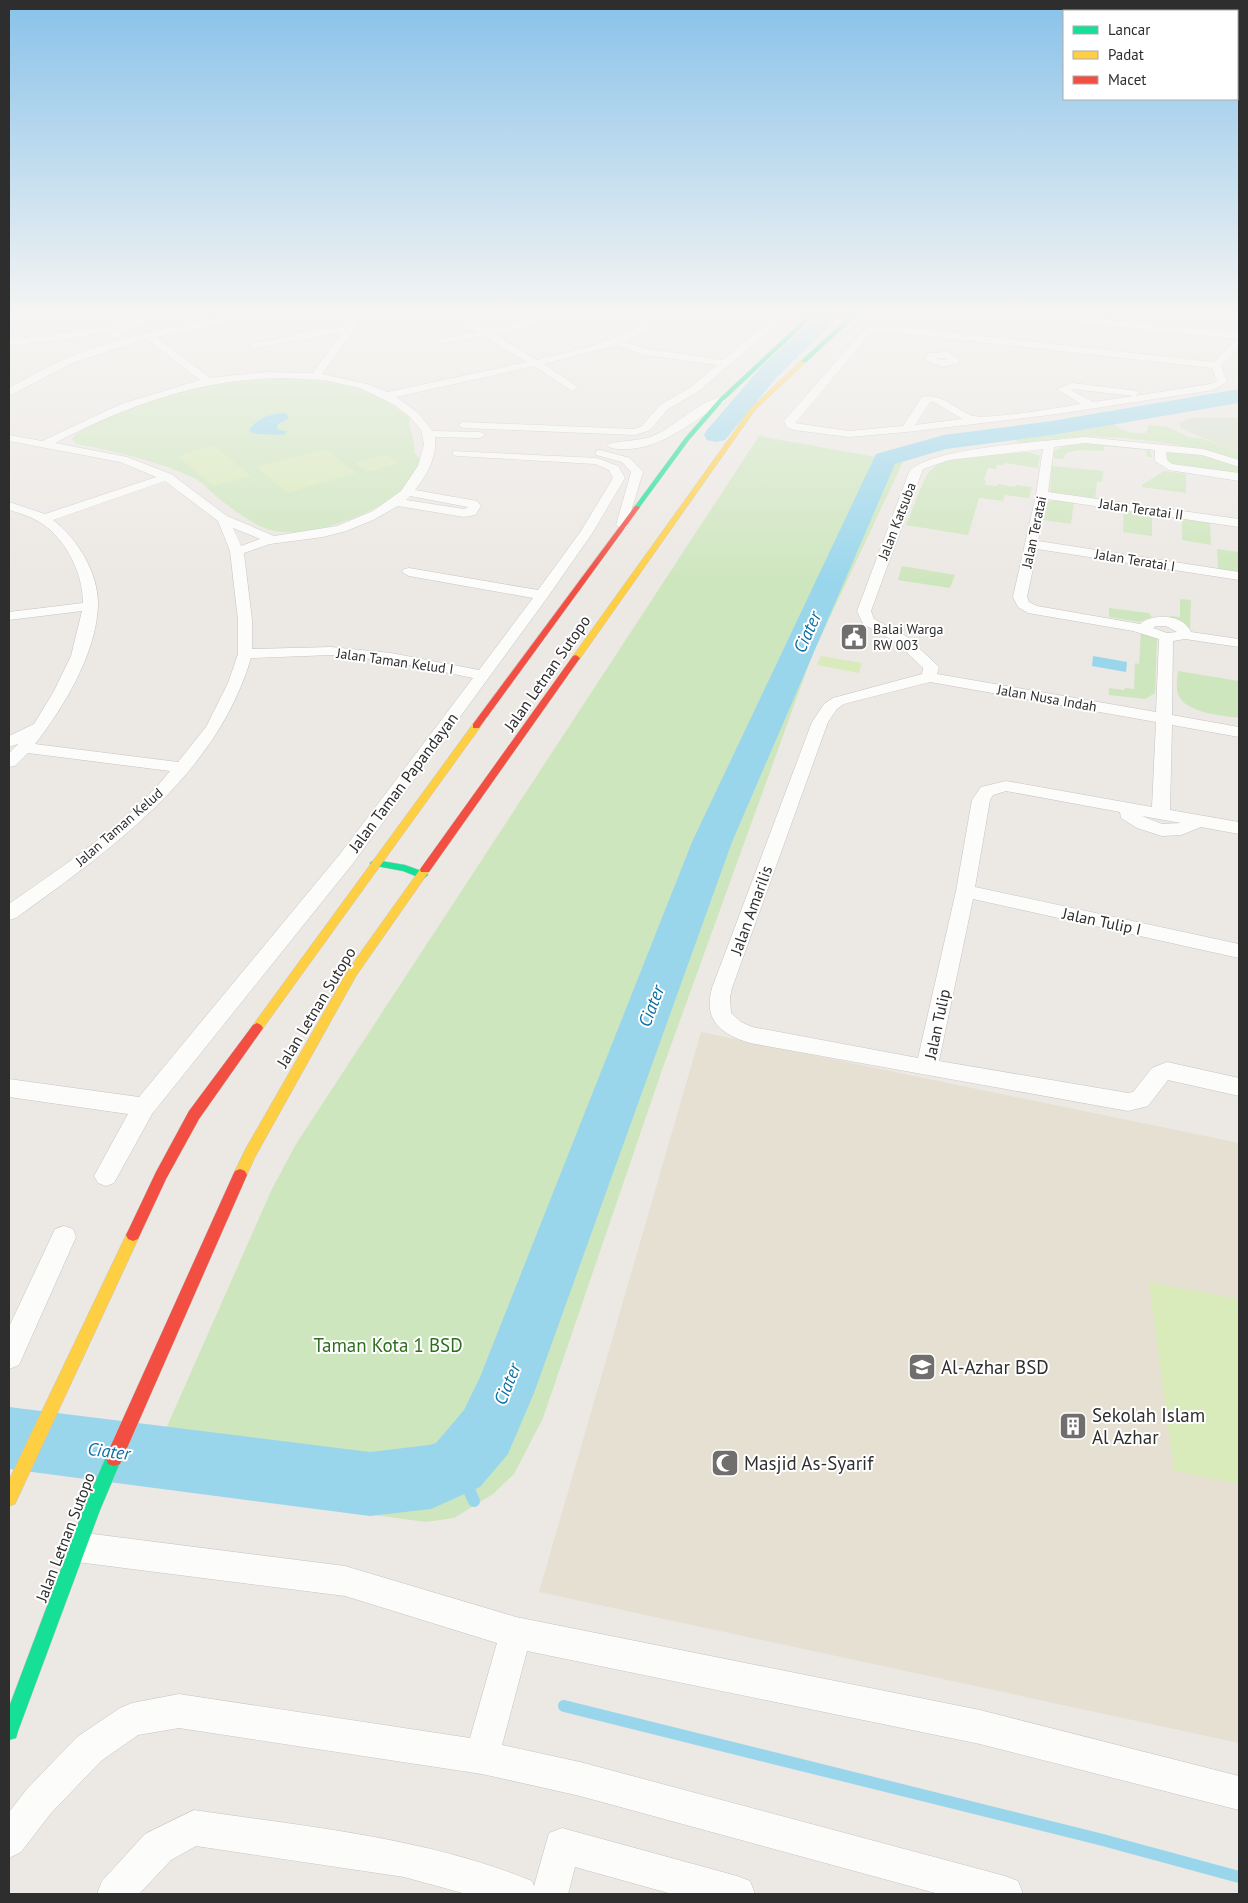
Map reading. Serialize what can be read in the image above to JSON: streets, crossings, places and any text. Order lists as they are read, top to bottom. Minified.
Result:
{"streets":{"main road":["Jalan Letnan Sutopo"],"street":["Jalan Teratai II","Jalan Katsuba","Jalan Teratai","Jalan Teratai I","Jalan Taman Kelud I","Jalan Nusa Indah","Jalan Taman Papandayan","Jalan Taman Kelud","Jalan Amarilis","Jalan Tulip I","Jalan Tulip"]},"crossings":[["Jalan Teratai II","Jalan Teratai"],["Jalan Katsuba","Jalan Teratai"],["Jalan Katsuba","Jalan Nusa Indah"],["Jalan Katsuba","Jalan Amarilis"],["Jalan Teratai","Jalan Teratai I"],["Jalan Taman Kelud I","Jalan Taman Papandayan"],["Jalan Taman Kelud I","Jalan Taman Kelud"],["Jalan Nusa Indah","Jalan Amarilis"],["Jalan Amarilis","Jalan Tulip"],["Jalan Tulip I","Jalan Tulip"]],"water":["Ciater"],"parks":["Taman Kota 1 BSD"],"places":{"public building":["Balai Warga RW 003"],"school or university":["Al-Azhar BSD"],"building":["Sekolah Islam Al Azhar"],"mosque":["Masjid As-Syarif"]},"legend":["Lancar","Padat","Macet"]}
